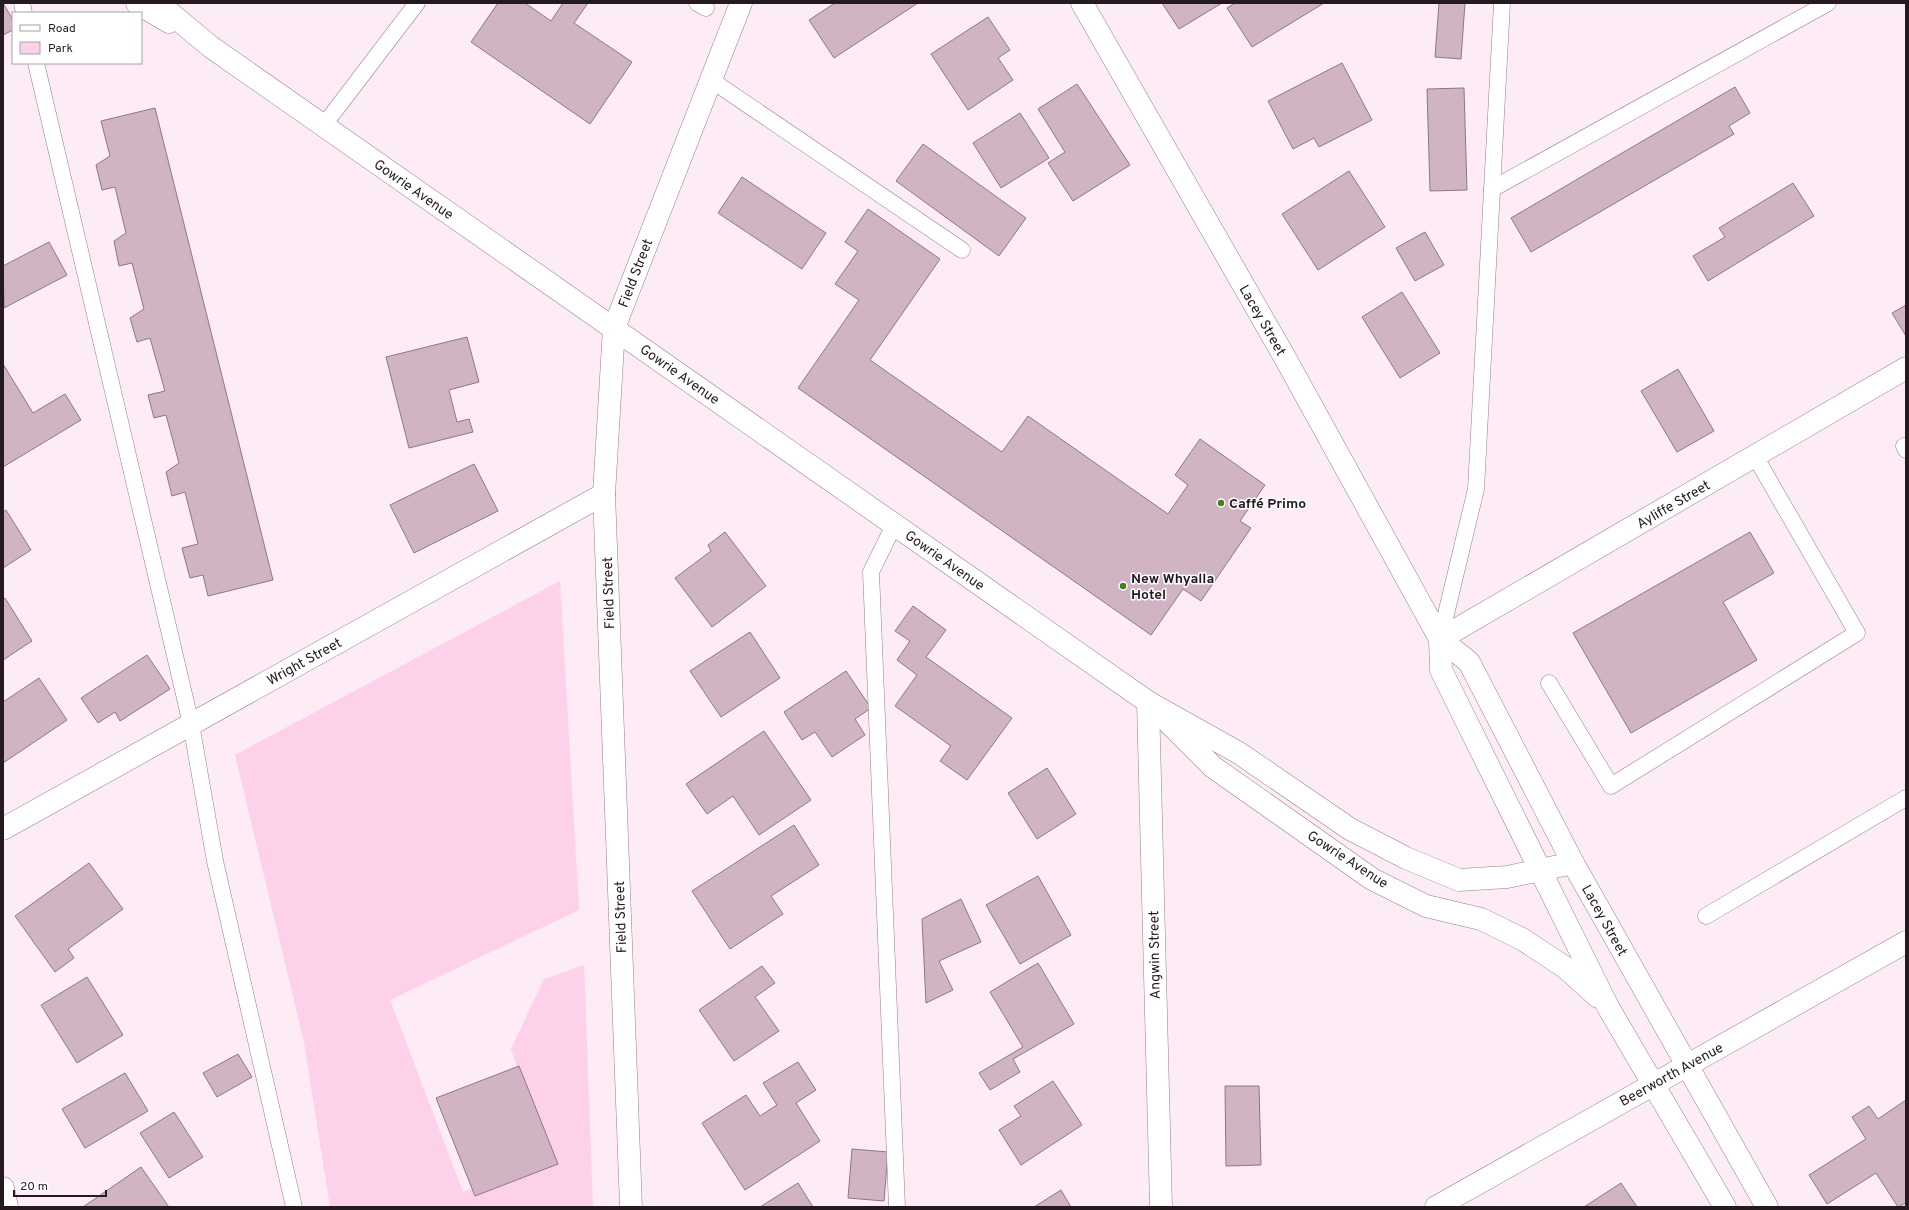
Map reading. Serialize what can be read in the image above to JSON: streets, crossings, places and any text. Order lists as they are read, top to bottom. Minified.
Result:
{"streets":{"street":["Gowrie Avenue","Field Street","Lacey Street","Ayliffe Street","Wright Street","Angwin Street","Beerworth Avenue"]},"crossings":[["Gowrie Avenue","Field Street"],["Gowrie Avenue","Lacey Street"],["Gowrie Avenue","Angwin Street"],["Field Street","Wright Street"],["Lacey Street","Ayliffe Street"],["Lacey Street","Beerworth Avenue"]],"places":["Caffé Primo","New Whyalla Hotel"],"legend":["Road","Park"],"scale_bar":"20 m"}
